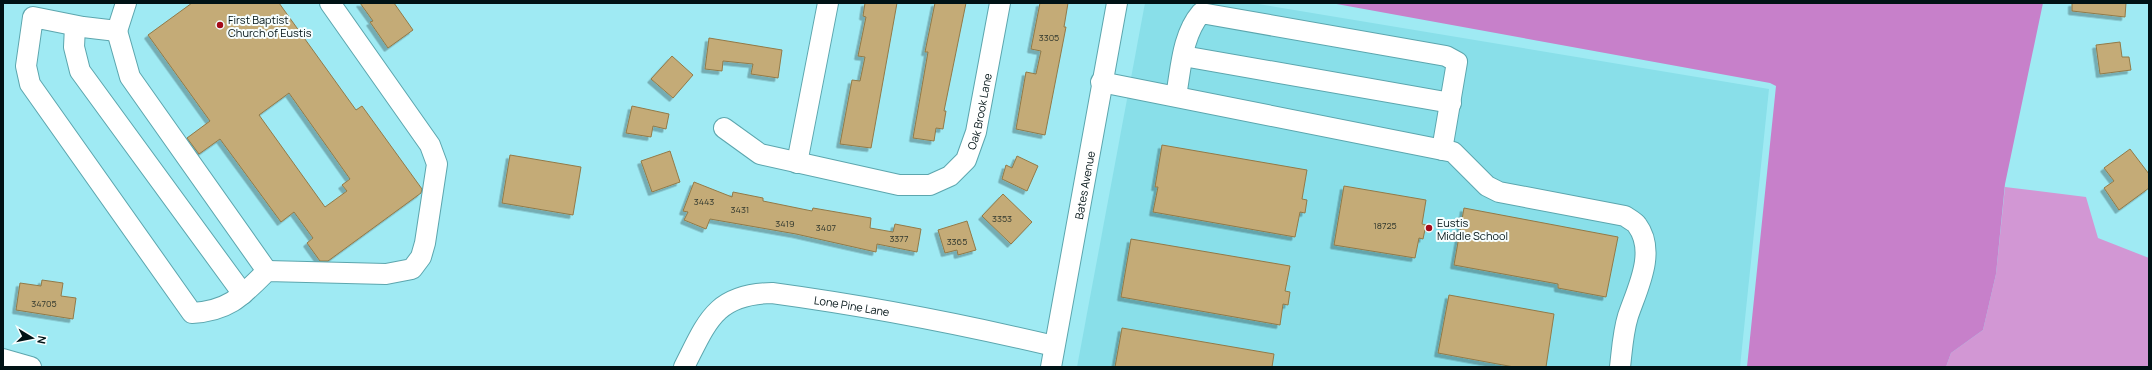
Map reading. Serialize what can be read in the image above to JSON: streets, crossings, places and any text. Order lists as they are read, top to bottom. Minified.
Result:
{"streets":{"street":["Oak Brook Lane","Bates Avenue","Lone Pine Lane"]},"crossings":[["Bates Avenue","Lone Pine Lane"]],"places":["First Baptist Church of Eustis","Eustis Middle School"],"house_numbers":["3305","3443","3431","3353","3419","18725","3407","3377","3365","34705"],"north":"right"}
